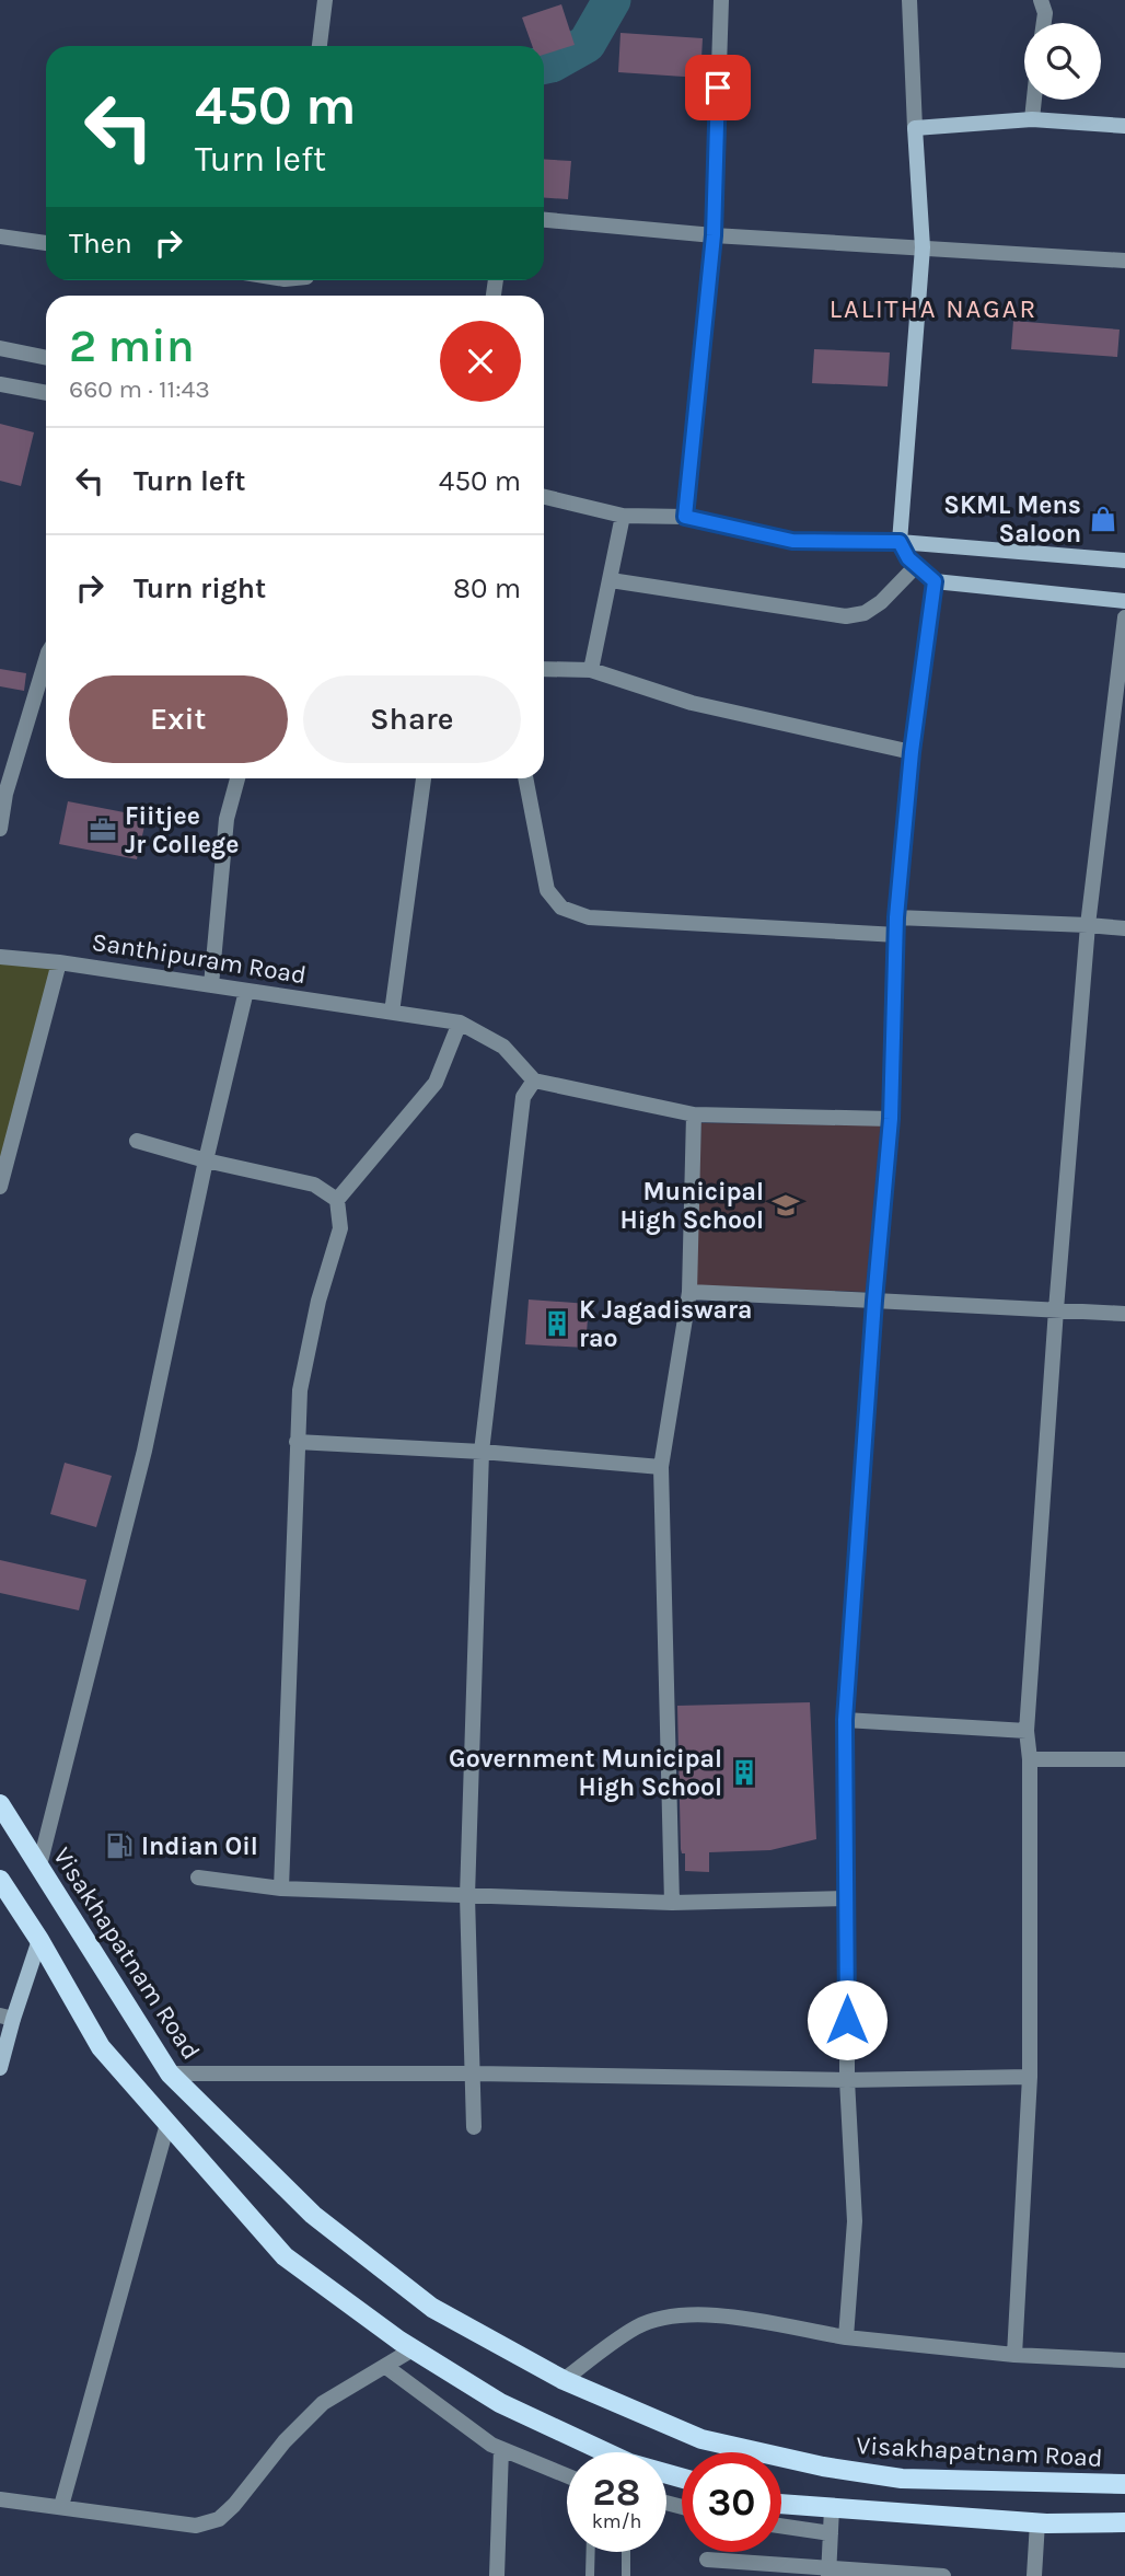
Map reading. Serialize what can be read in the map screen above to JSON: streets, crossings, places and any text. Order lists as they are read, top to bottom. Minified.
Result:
{"streets":{"main road":["Visakhapatnam Road"],"street":["Santhipuram Road"]},"districts":["LALITHA NAGAR"],"places":{"shop":["SKML Mens Saloon"],"office":["Fiitjee Jr College"],"school or university":["Municipal High School"],"building":["K Jagadiswara rao","Government Municipal High School"],"fuel station":["Indian Oil"]},"page":{"turn":["450 m","Turn left"],"then":"Then","heading":["2 min","660 m · 11:43"],"list":[{"name":"Turn left","value":"450 m"},{"name":"Turn right","value":"80 m"}],"buttons":["Exit","Share"],"speed":"28 km/h","limit":"30"}}
